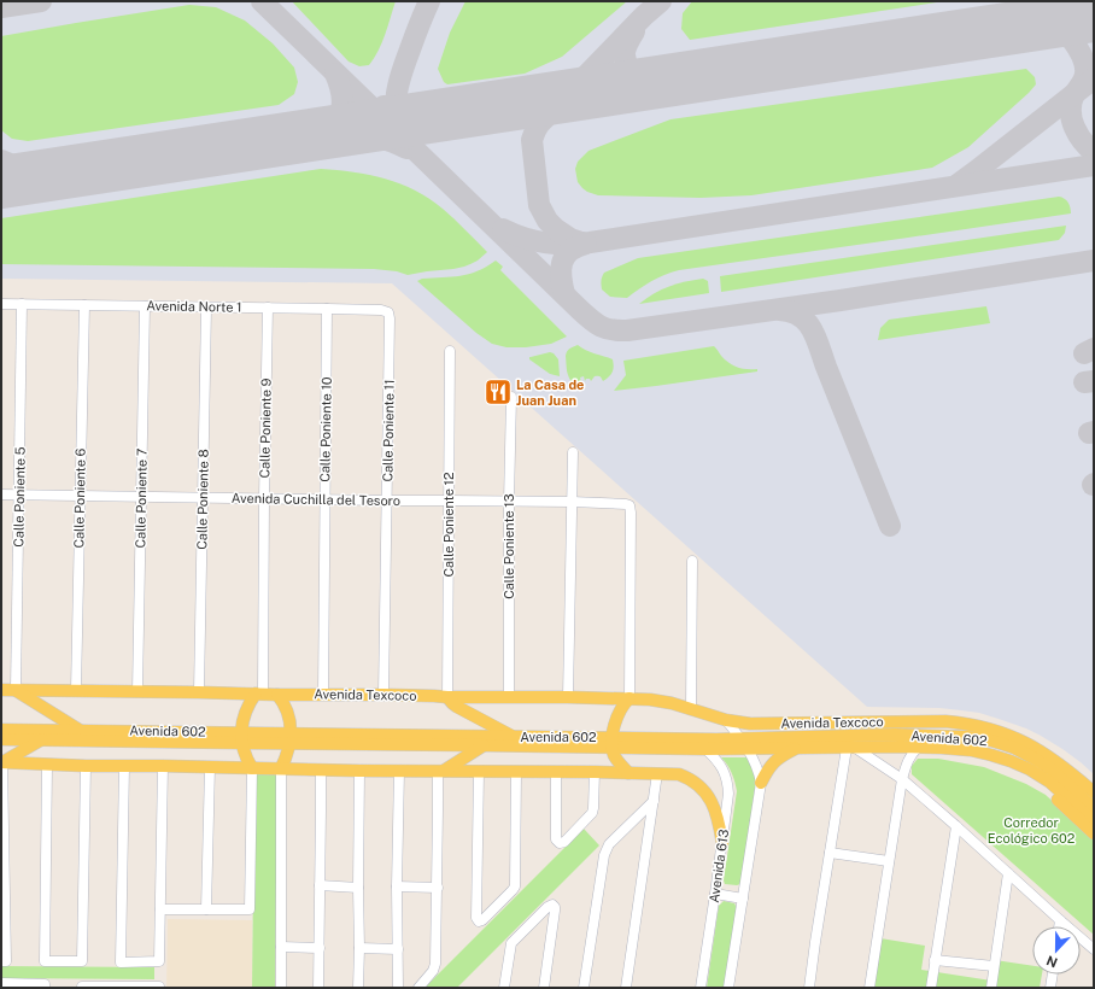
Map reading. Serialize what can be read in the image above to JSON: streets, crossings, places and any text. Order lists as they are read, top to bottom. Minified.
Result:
{"streets":{"main road":["Avenida Texcoco","Avenida 602"],"street":["Avenida Norte 1","Calle Poniente 9","Calle Poniente 10","Calle Poniente 11","Calle Poniente 5","Calle Poniente 6","Calle Poniente 7","Calle Poniente 8","Avenida Cuchilla del Tesoro","Calle Poniente 12","Calle Poniente 13","Avenida 613"]},"crossings":[["Avenida Norte 1","Calle Poniente 9"],["Avenida Norte 1","Calle Poniente 10"],["Avenida Norte 1","Calle Poniente 11"],["Avenida Norte 1","Calle Poniente 5"],["Avenida Norte 1","Calle Poniente 6"],["Avenida Norte 1","Calle Poniente 7"],["Avenida Norte 1","Calle Poniente 8"],["Calle Poniente 9","Avenida Cuchilla del Tesoro"],["Calle Poniente 9","Avenida Texcoco"],["Calle Poniente 10","Avenida Cuchilla del Tesoro"],["Calle Poniente 10","Avenida Texcoco"],["Calle Poniente 11","Avenida Cuchilla del Tesoro"],["Calle Poniente 11","Avenida Texcoco"],["Calle Poniente 5","Avenida Cuchilla del Tesoro"],["Calle Poniente 5","Avenida Texcoco"],["Calle Poniente 6","Avenida Cuchilla del Tesoro"],["Calle Poniente 6","Avenida Texcoco"],["Calle Poniente 7","Avenida Cuchilla del Tesoro"],["Calle Poniente 7","Avenida Texcoco"],["Calle Poniente 8","Avenida Cuchilla del Tesoro"],["Calle Poniente 8","Avenida Texcoco"],["Avenida Cuchilla del Tesoro","Calle Poniente 12"],["Avenida Cuchilla del Tesoro","Calle Poniente 13"],["Avenida Cuchilla del Tesoro","Avenida Texcoco"],["Calle Poniente 12","Avenida Texcoco"],["Calle Poniente 13","Avenida Texcoco"],["Avenida 602","Avenida 613"]],"parks":["Corredor Ecológico 602"],"places":{"restaurant":["La Casa de Juan Juan"]},"north":"bottom"}
